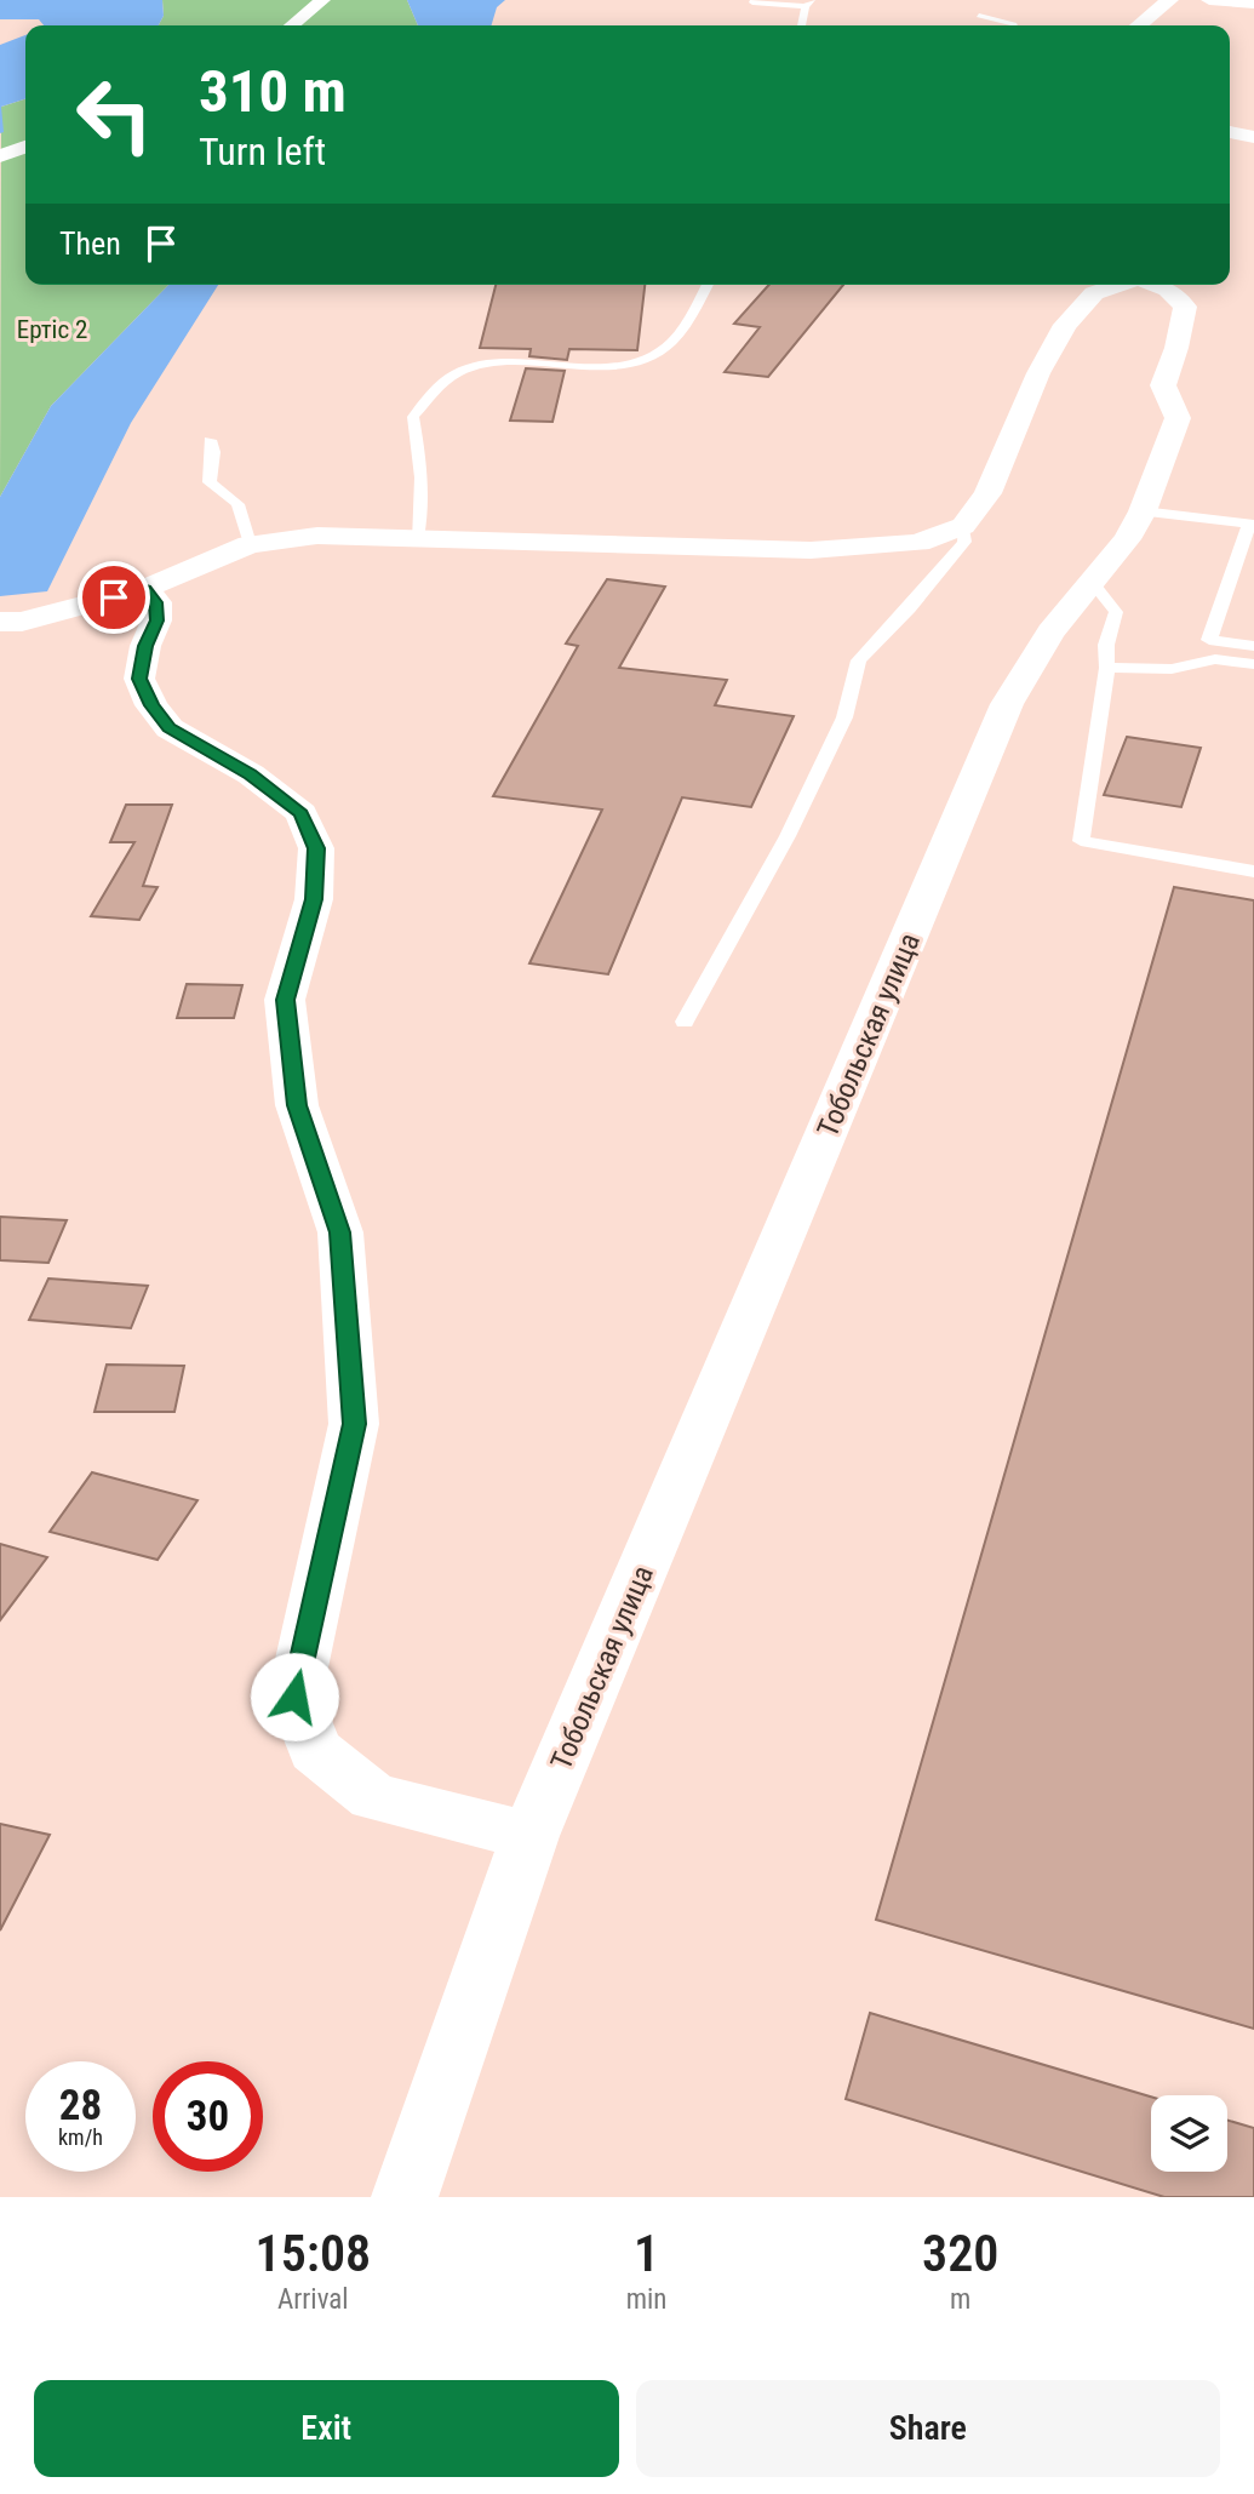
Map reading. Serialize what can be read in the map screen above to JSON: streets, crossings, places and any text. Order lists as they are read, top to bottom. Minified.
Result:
{"streets":{"street":["Тобольская улица"]},"parks":["Ертіс 2"],"page":{"turn":["310 m","Turn left"],"then":"Then","speed":"28 km/h","limit":"30","eta":["15:08","Arrival","1","min","320","m"],"buttons":["Exit","Share"]}}
